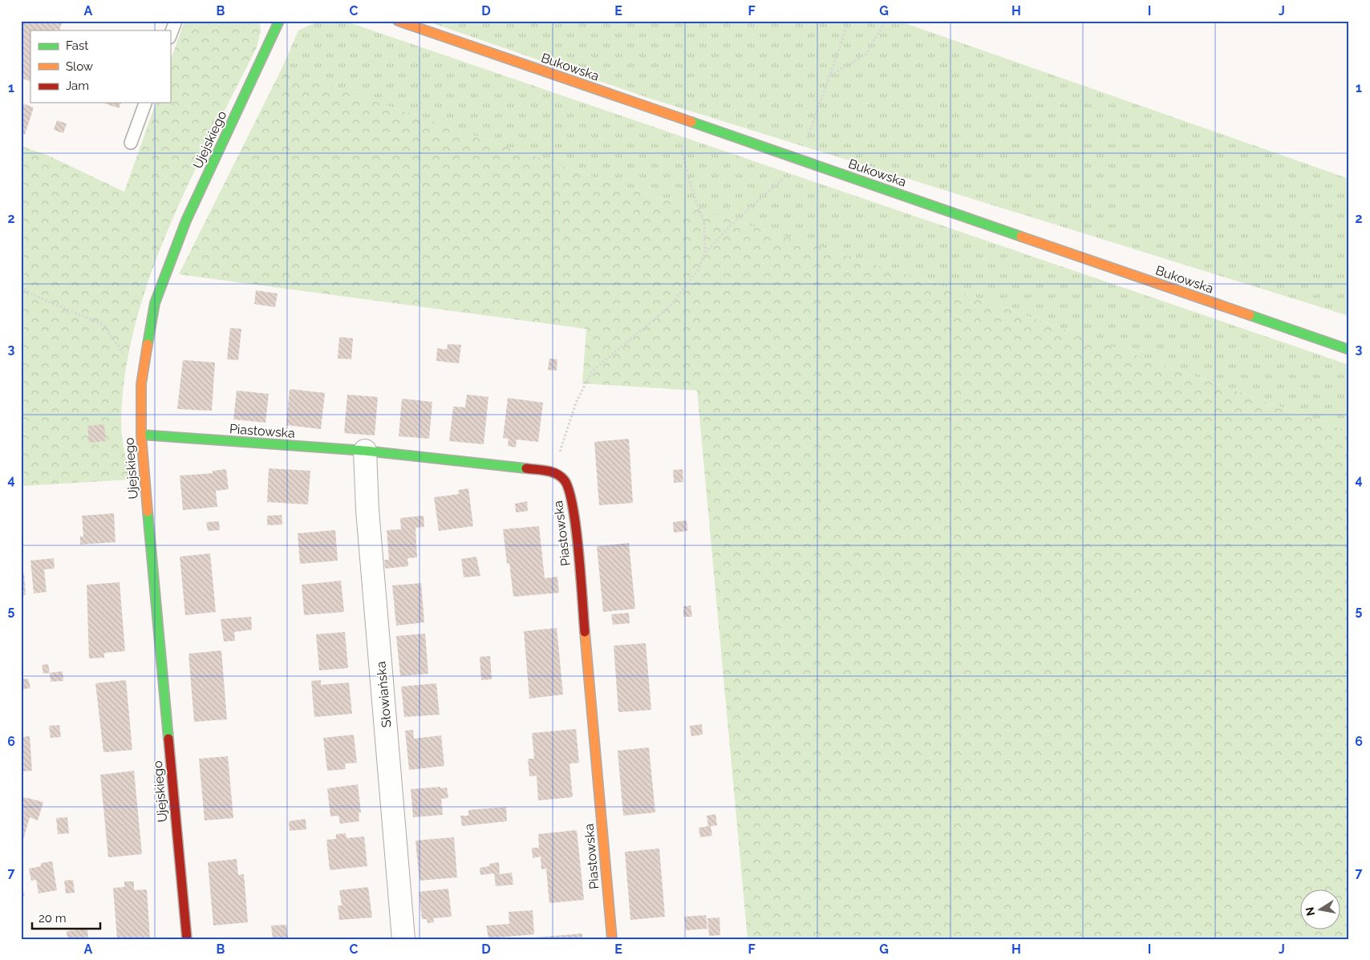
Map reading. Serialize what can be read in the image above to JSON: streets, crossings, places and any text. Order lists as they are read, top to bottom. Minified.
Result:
{"streets":{"street":["Bukowska","Ujejskiego","Piastowska","Słowiańska"]},"crossings":[["Ujejskiego","Piastowska"],["Piastowska","Słowiańska"]],"legend":["Fast","Slow","Jam"],"scale_bar":"20 m","north":"left","grid":{"columns":["A","B","C","D","E","F","G","H","I","J"],"rows":["1","2","3","4","5","6","7"]}}
